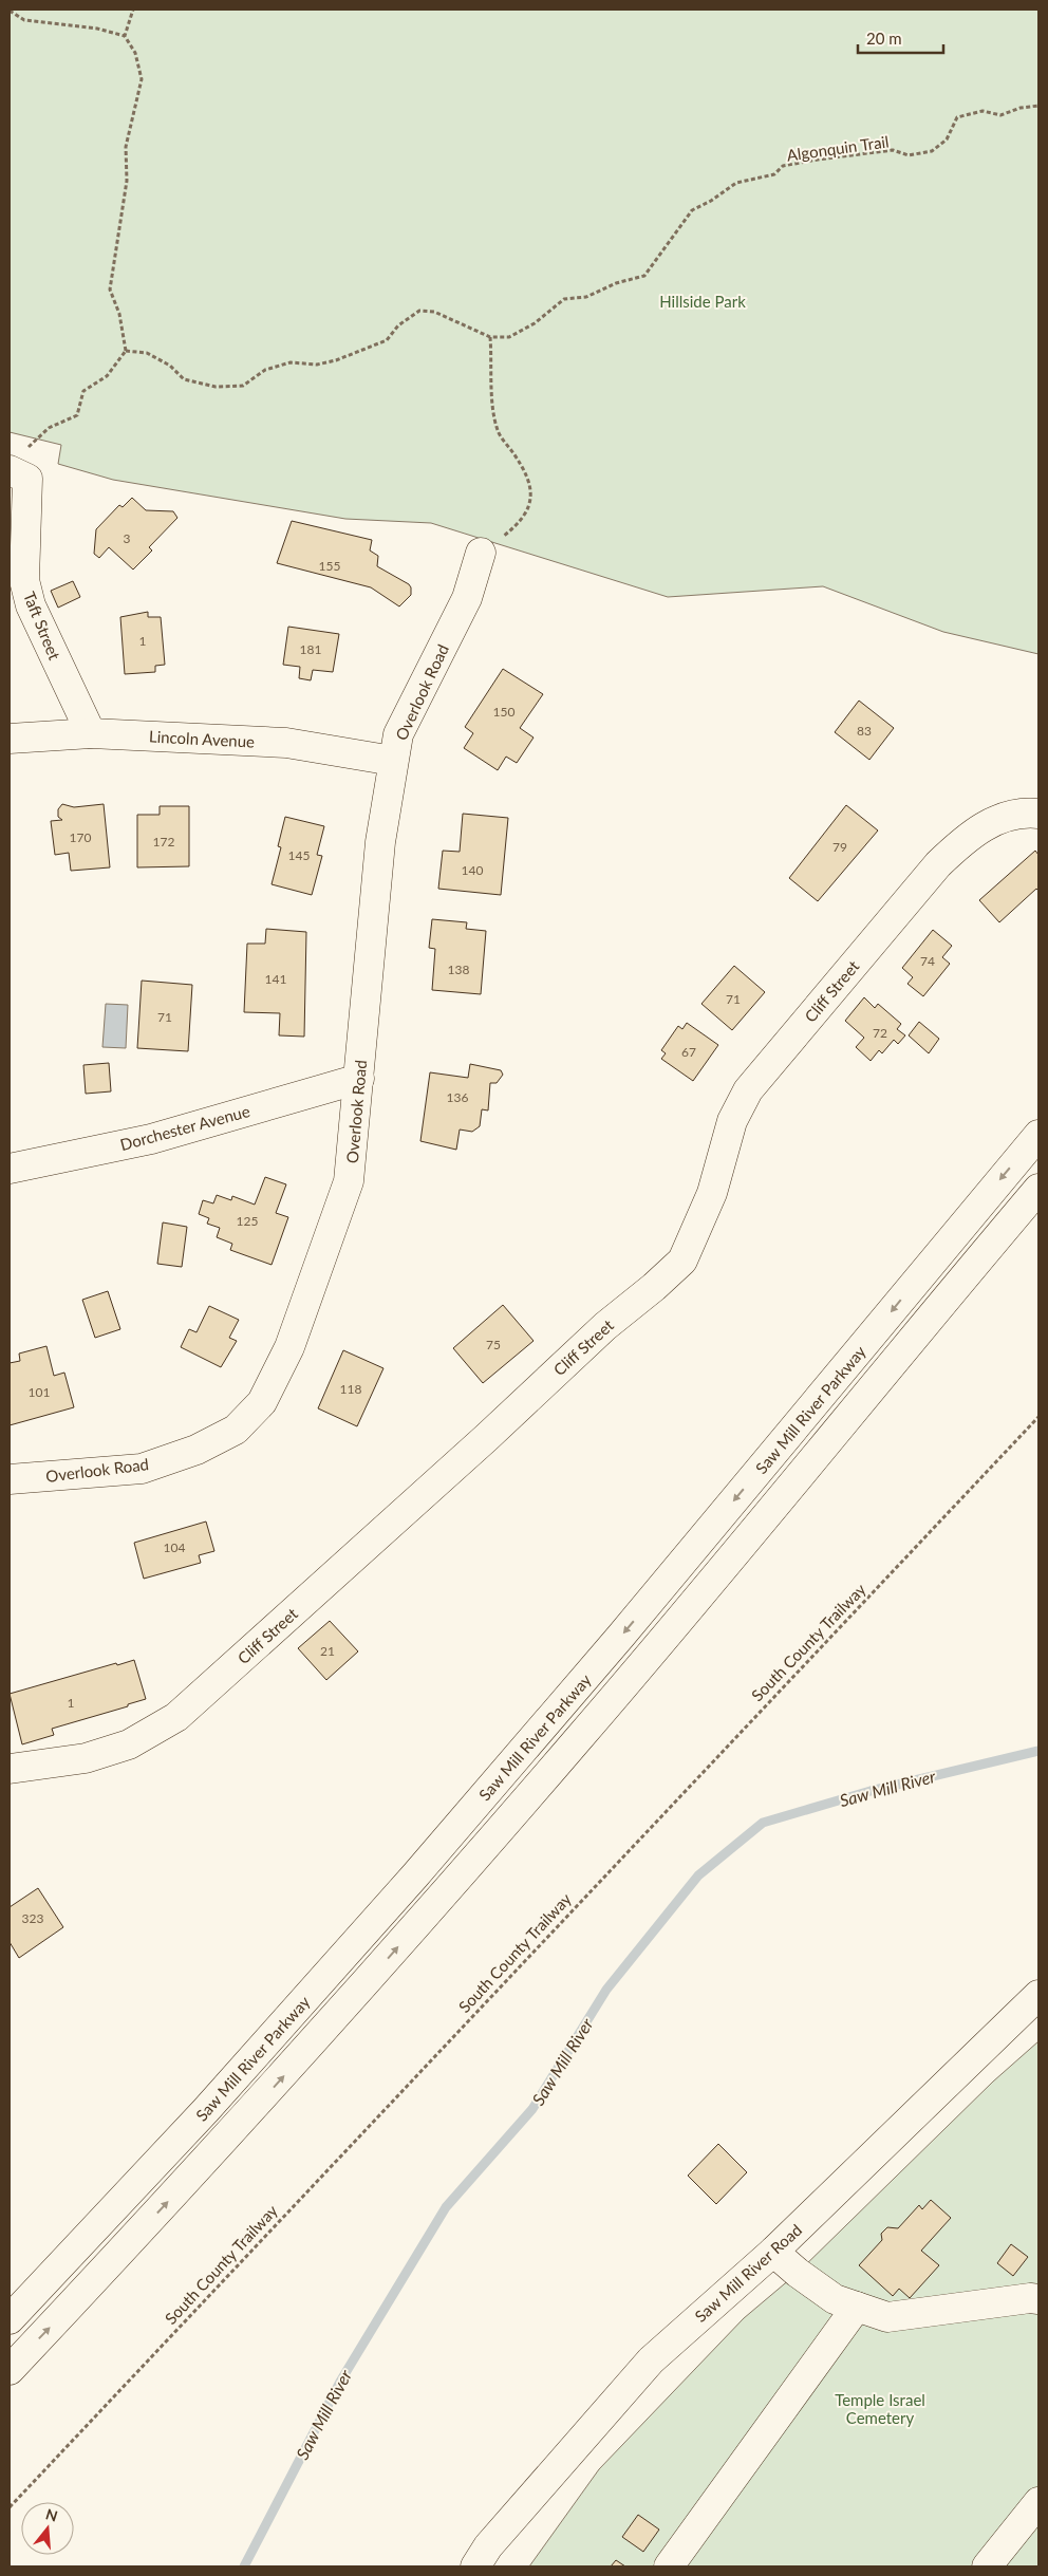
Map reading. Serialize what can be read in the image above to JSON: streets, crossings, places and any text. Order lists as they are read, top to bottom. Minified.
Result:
{"streets":{"main road":["Taft Street","Overlook Road","Lincoln Avenue","Cliff Street","Dorchester Avenue","Saw Mill River Parkway","Saw Mill River Road"],"path":["Algonquin Trail","South County Trailway"]},"crossings":[["Taft Street","Lincoln Avenue"],["Overlook Road","Lincoln Avenue"],["Overlook Road","Dorchester Avenue"]],"water":["Saw Mill River"],"parks":["Hillside Park","Temple Israel Cemetery"],"house_numbers":["3","155","1","181","150","83","170","172","79","145","140","74","138","141","71","71","72","67","136","125","75","118","101","104","21","1","323"],"scale_bar":"20 m","north":"top"}
